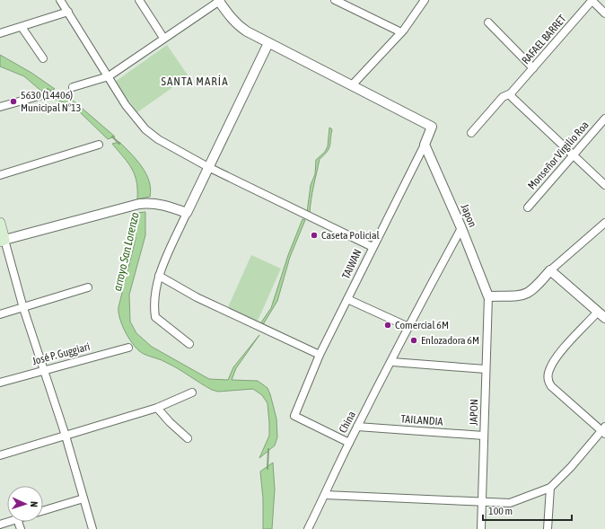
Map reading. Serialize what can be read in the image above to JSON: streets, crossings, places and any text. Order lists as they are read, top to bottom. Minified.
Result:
{"streets":{"street":["RAFAEL BARRET","Monseñor Virgilio Roa","Japon","TAIWAN","José P. Guggiari","JAPON","TAILANDIA","China"]},"crossings":[["Japon","TAIWAN"],["Japon","JAPON"],["Japon","China"],["TAIWAN","China"],["JAPON","TAILANDIA"],["TAILANDIA","China"]],"districts":["SANTA MARÍA"],"water":["arroyo San Lorenzo"],"places":["5630 (14406) Municipal Nº13","Caseta Policial","Comercial 6M","Enlozadora 6M"],"scale_bar":"100 m","north":"right"}
